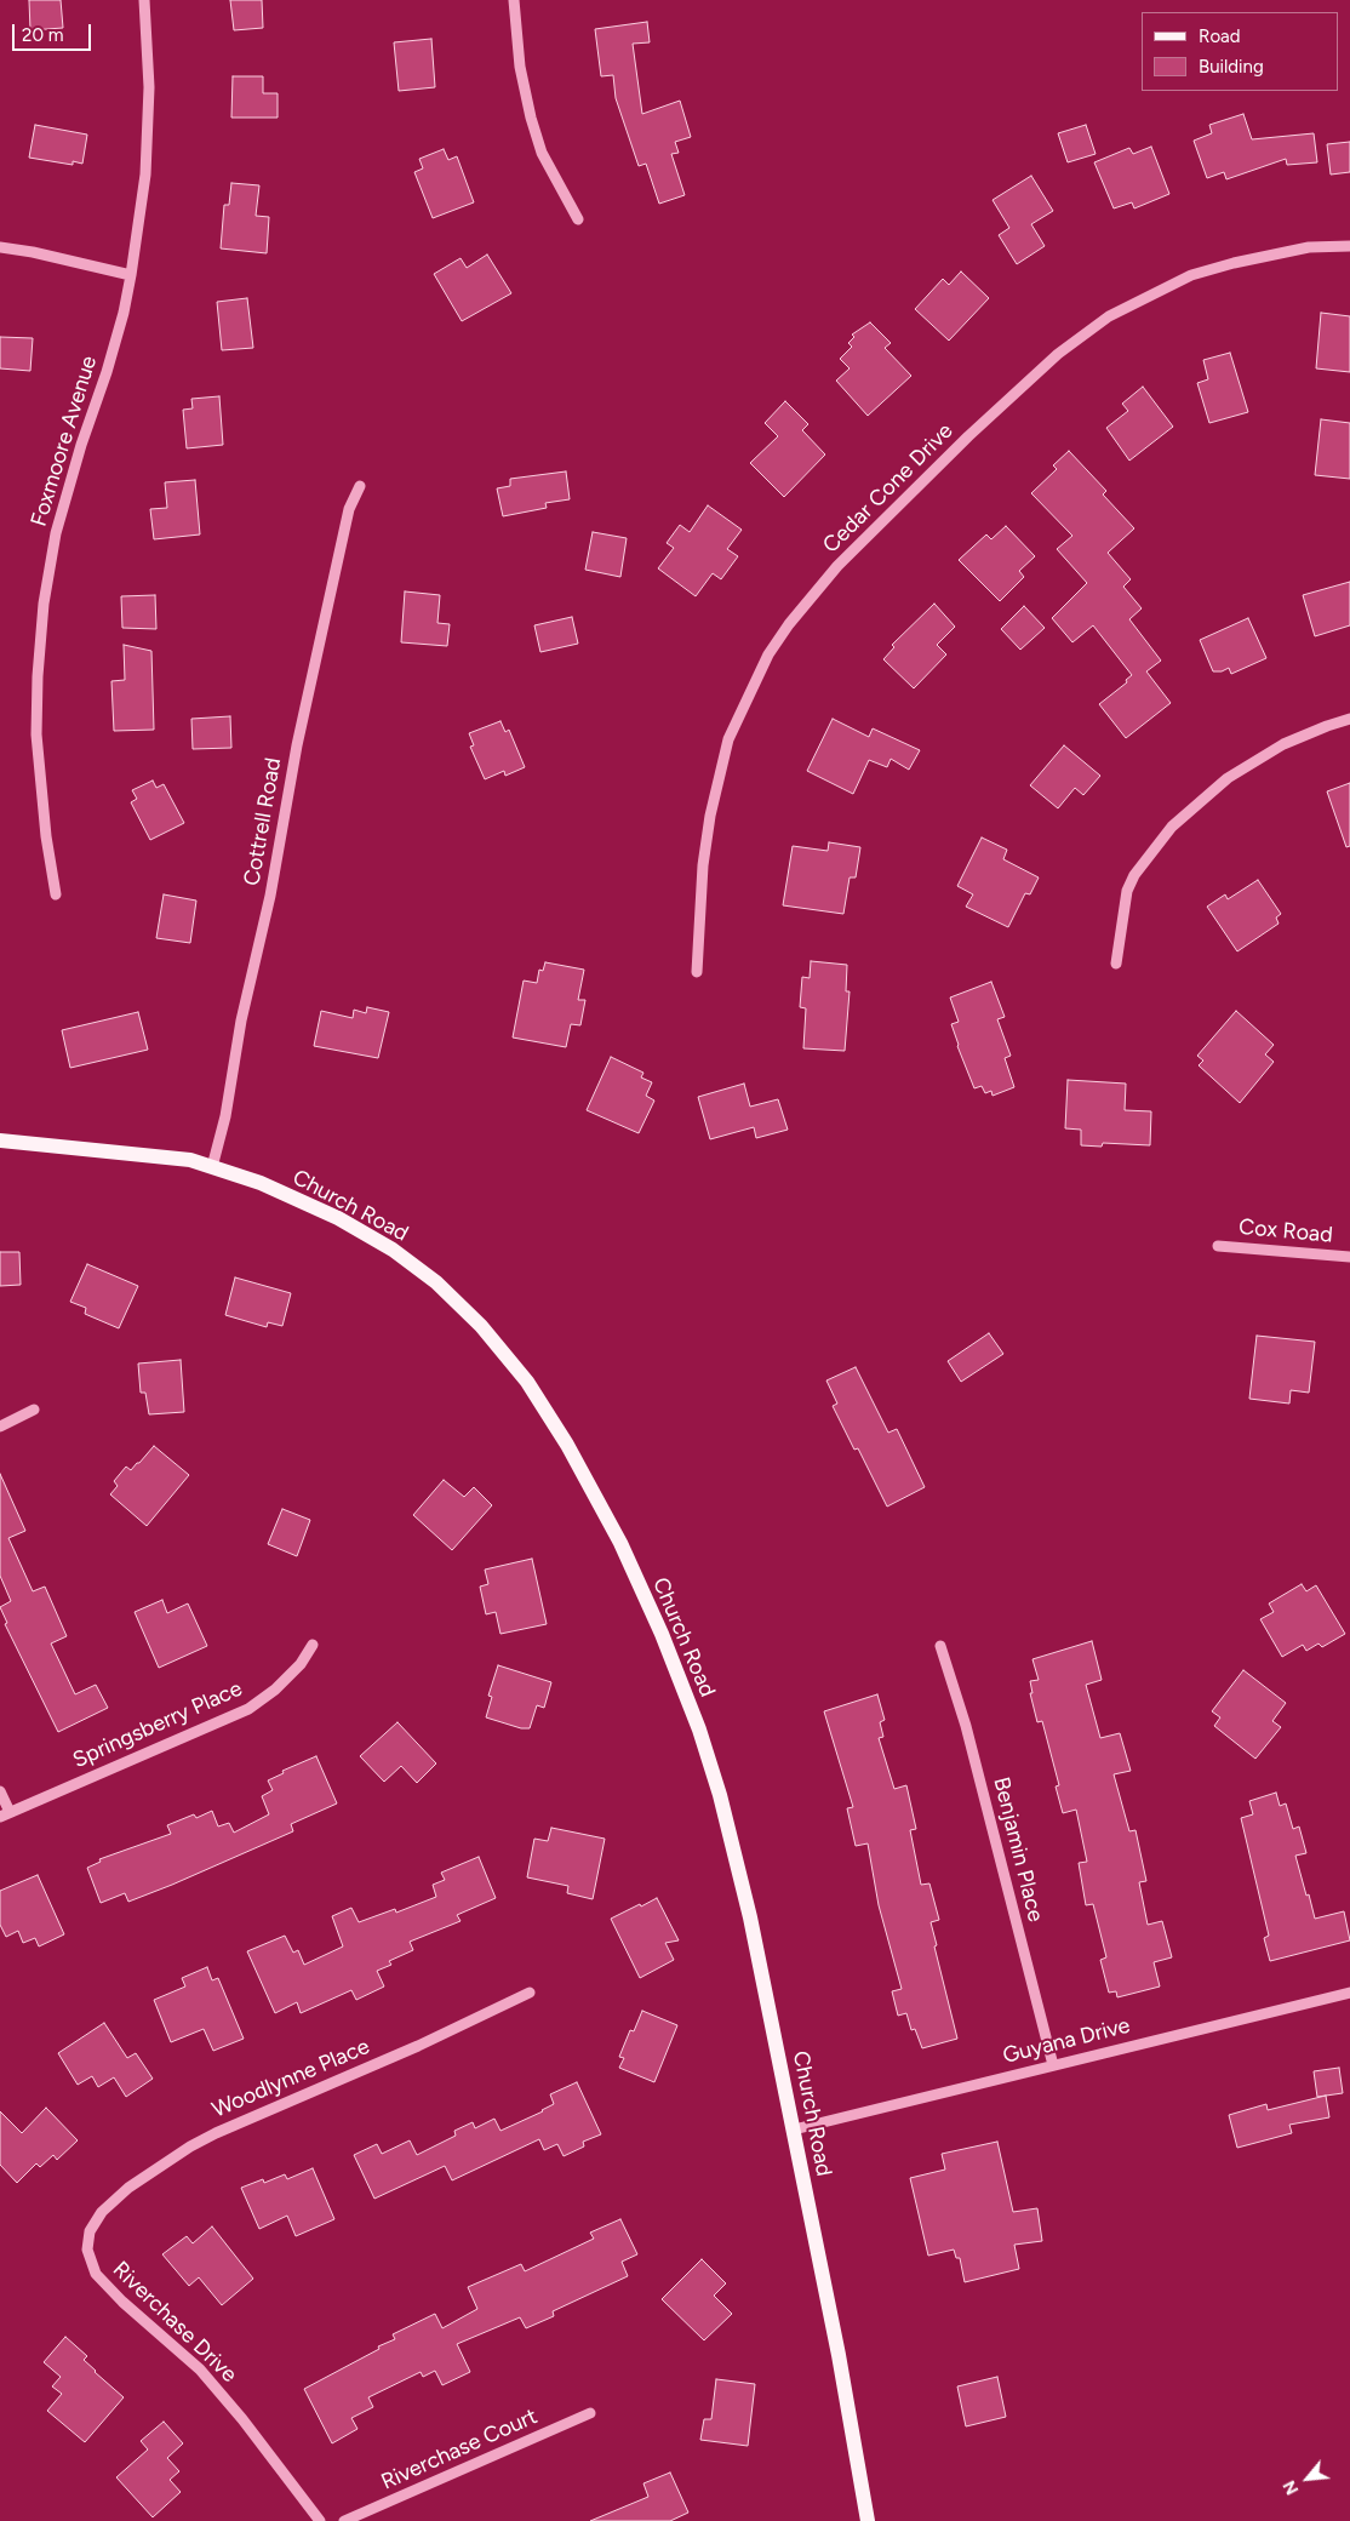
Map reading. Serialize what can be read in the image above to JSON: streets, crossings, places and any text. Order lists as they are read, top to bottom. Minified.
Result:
{"streets":{"main road":["Church Road"],"street":["Foxmoore Avenue","Cedar Cone Drive","Cottrell Road","Cox Road","Springsberry Place","Benjamin Place","Guyana Drive","Woodlynne Place","Riverchase Drive","Riverchase Court"]},"crossings":[["Cottrell Road","Church Road"],["Church Road","Guyana Drive"],["Benjamin Place","Guyana Drive"],["Woodlynne Place","Riverchase Drive"]],"legend":["Road","Building"],"scale_bar":"20 m","north":"bottom left"}
